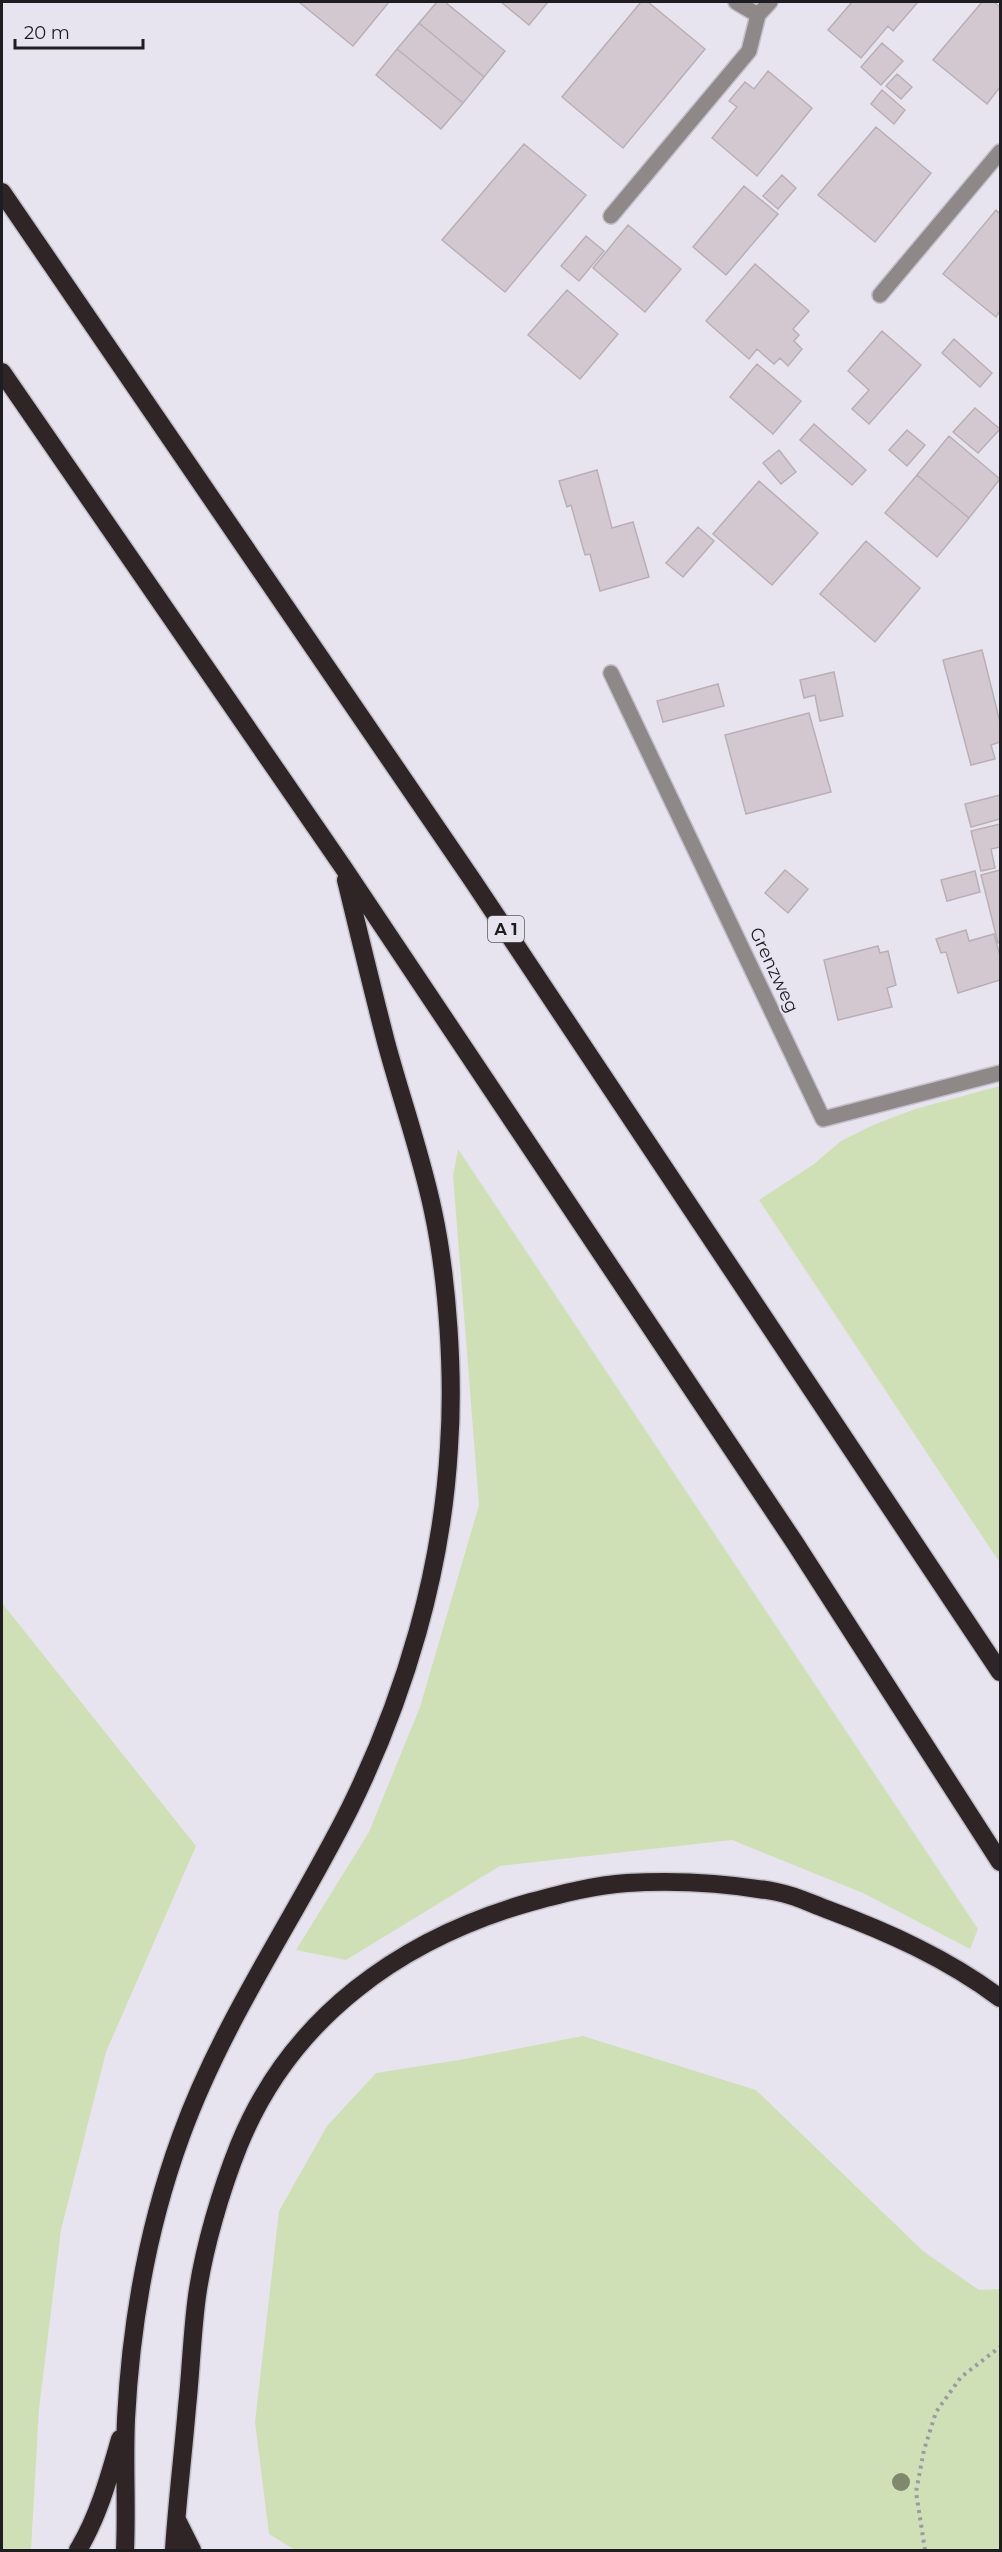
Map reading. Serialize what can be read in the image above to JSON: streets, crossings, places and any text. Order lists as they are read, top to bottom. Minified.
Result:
{"streets":{"highway":["A 1"],"street":["Grenzweg"]},"scale_bar":"20 m"}
